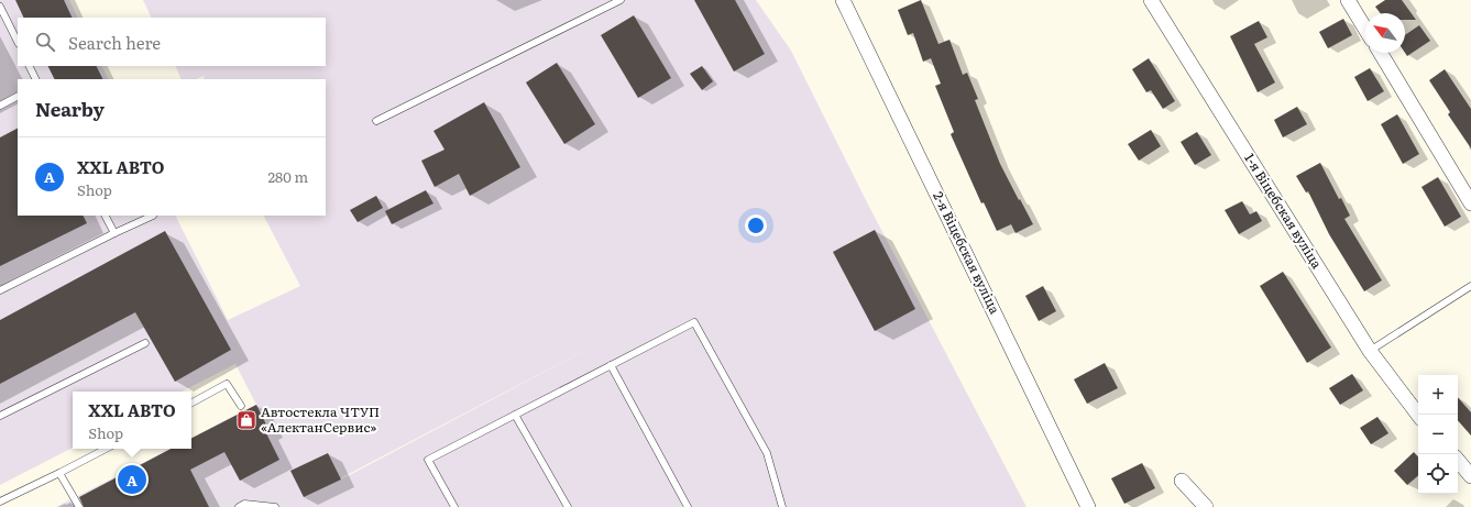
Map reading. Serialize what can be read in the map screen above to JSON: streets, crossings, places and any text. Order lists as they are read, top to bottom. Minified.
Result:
{"streets":{"street":["1-я Віцебская вуліца","2-я Віцебская вуліца"]},"places":{"shop":["Автостекла ЧТУП «АлектанСервис»"]},"north":"top left","page":{"search":"Search here","heading":"Nearby","list":[{"mark":"A","name":"XXL АВТО","note":"Shop","value":"280 m"}],"map_buttons":["+","−"],"popup":["XXL АВТО","Shop"],"pins":"A"}}
